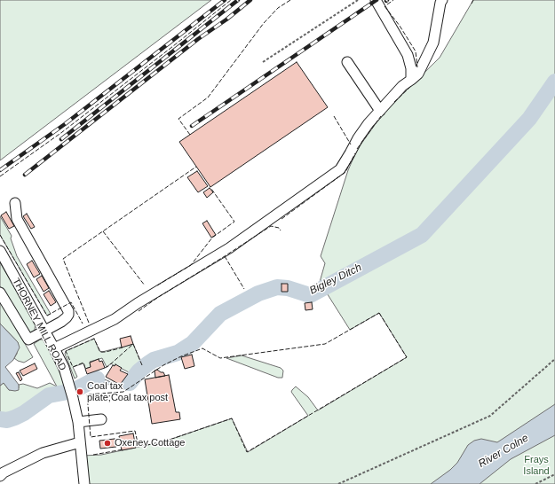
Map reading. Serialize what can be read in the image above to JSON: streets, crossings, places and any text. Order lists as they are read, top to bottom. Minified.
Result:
{"streets":{"street":["THORNEY MILL ROAD"]},"water":["Bigley Ditch","River Colne"],"parks":["Frays Island"],"places":["Coal tax plate;Coal tax post","Oxeney Cottage"]}
